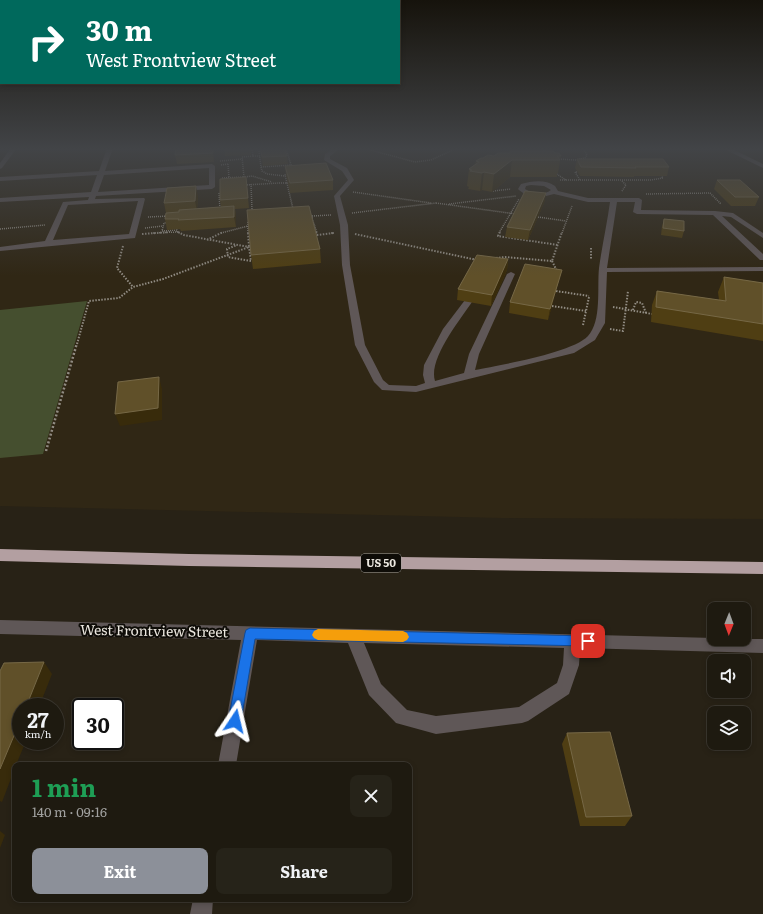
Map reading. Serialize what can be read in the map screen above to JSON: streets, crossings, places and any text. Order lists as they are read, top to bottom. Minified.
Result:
{"streets":{"highway":["US 50"],"street":["West Frontview Street"]},"north":"bottom","page":{"turn":["30 m","West Frontview Street"],"speed":"27 km/h","limit":"30","heading":["1 min","140 m · 09:16"],"buttons":["Exit","Share"]}}
